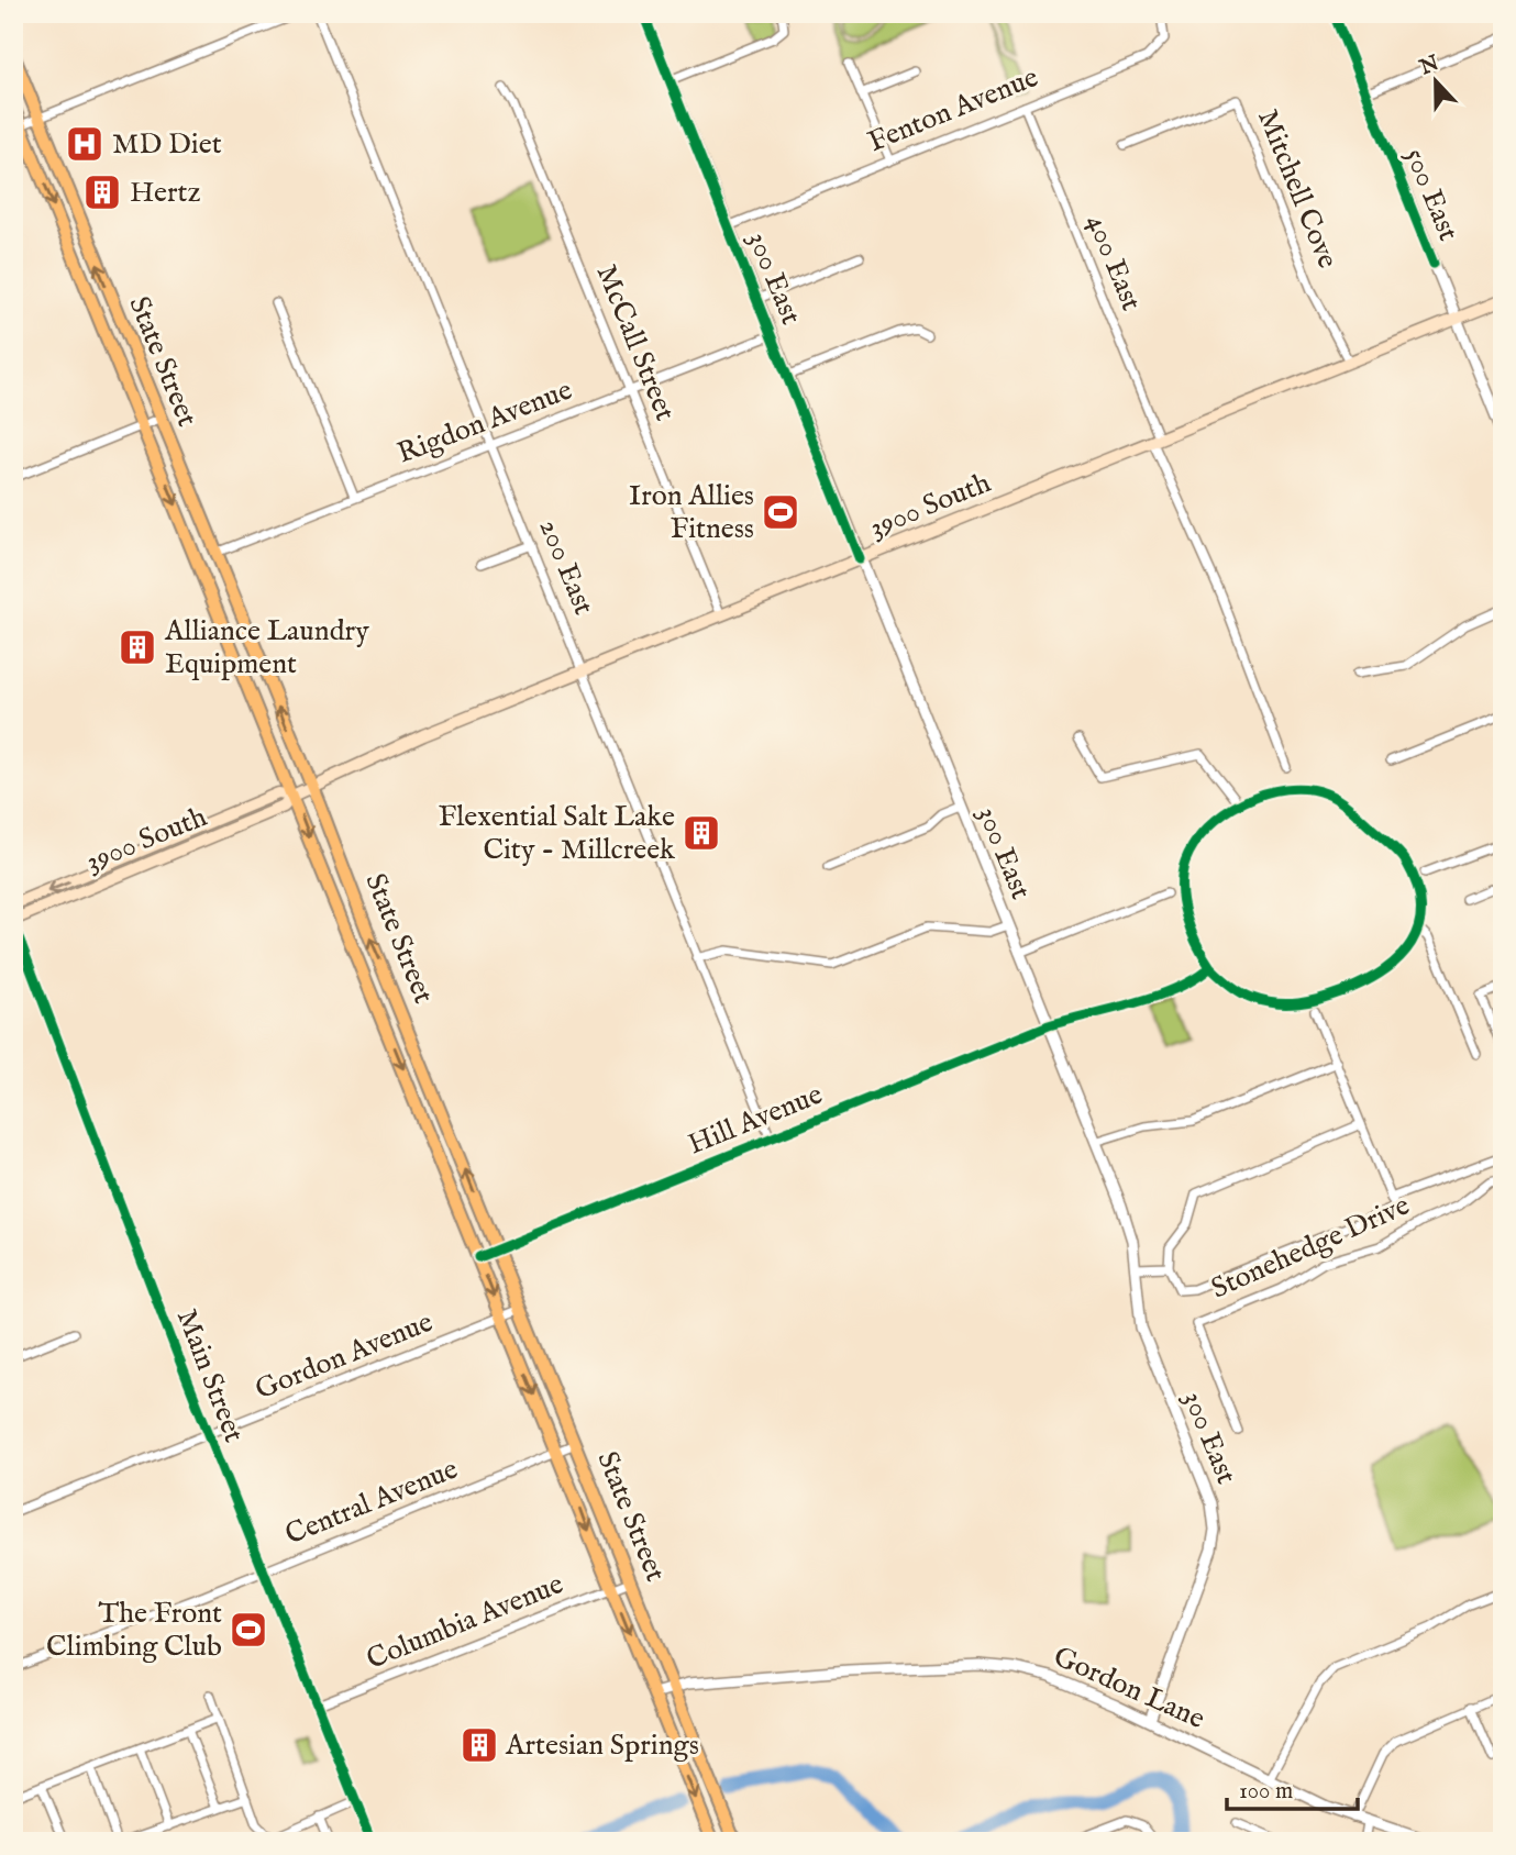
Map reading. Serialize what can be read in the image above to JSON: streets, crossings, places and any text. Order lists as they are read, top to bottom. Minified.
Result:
{"streets":{"main road":["State Street","3900 South"],"street":["Fenton Avenue","Mitchell Cove","500 East","400 East","300 East","McCall Street","Rigdon Avenue","200 East","Hill Avenue","Stonehedge Drive","Gordon Avenue","Main Street","Central Avenue","Columbia Avenue","Gordon Lane"]},"crossings":[["Fenton Avenue","400 East"],["Fenton Avenue","300 East"],["Mitchell Cove","3900 South"],["500 East","3900 South"],["400 East","3900 South"],["300 East","Rigdon Avenue"],["300 East","3900 South"],["300 East","Hill Avenue"],["300 East","Gordon Lane"],["McCall Street","Rigdon Avenue"],["McCall Street","3900 South"],["State Street","Rigdon Avenue"],["State Street","3900 South"],["State Street","Hill Avenue"],["State Street","Gordon Avenue"],["State Street","Central Avenue"],["State Street","Columbia Avenue"],["State Street","Gordon Lane"],["Rigdon Avenue","200 East"],["3900 South","200 East"],["3900 South","Main Street"],["200 East","Hill Avenue"],["Gordon Avenue","Main Street"],["Main Street","Central Avenue"],["Main Street","Columbia Avenue"]],"places":{"hospital":["MD Diet"],"building":["Hertz","Alliance Laundry Equipment","Flexential Salt Lake City - Millcreek","Artesian Springs"],"sports":["Iron Allies Fitness","The Front Climbing Club"]},"scale_bar":"100 m","north":"top"}
